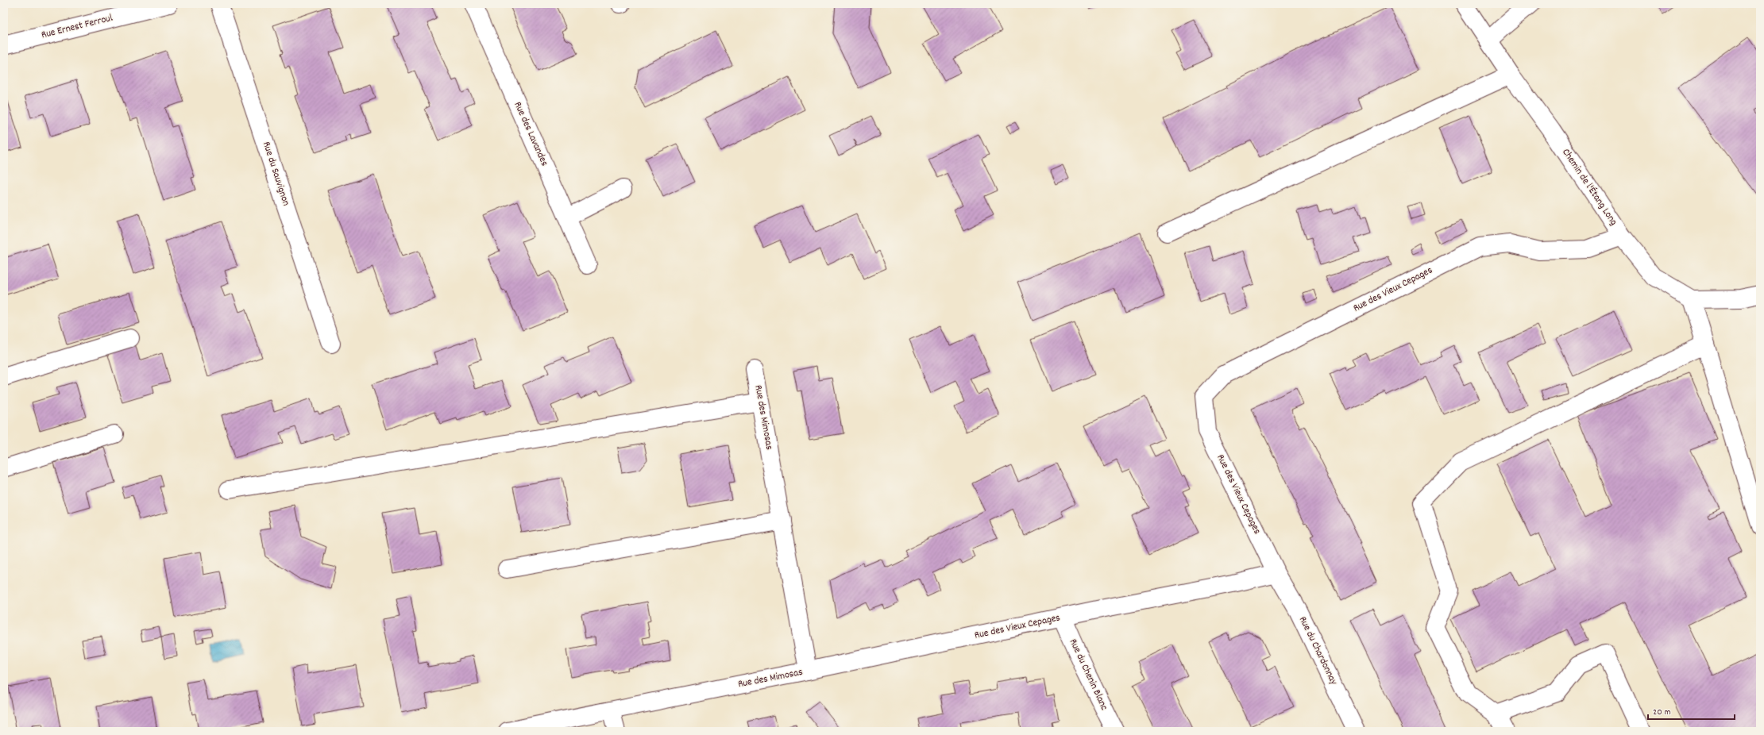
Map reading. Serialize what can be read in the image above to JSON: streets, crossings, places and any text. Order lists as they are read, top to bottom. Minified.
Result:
{"streets":{"street":["Rue Ernest Ferroul","Rue des Lavandes","Rue du Sauvignon","Chemin de l'Étang Long","Rue des Vieux Cepages","Rue des Mimosas","Rue du Chardonnay","Rue du Chenin Blanc"]},"crossings":[["Chemin de l'Étang Long","Rue des Vieux Cepages"],["Rue des Vieux Cepages","Rue des Mimosas"],["Rue des Vieux Cepages","Rue du Chardonnay"],["Rue des Vieux Cepages","Rue du Chenin Blanc"]],"scale_bar":"20 m"}
